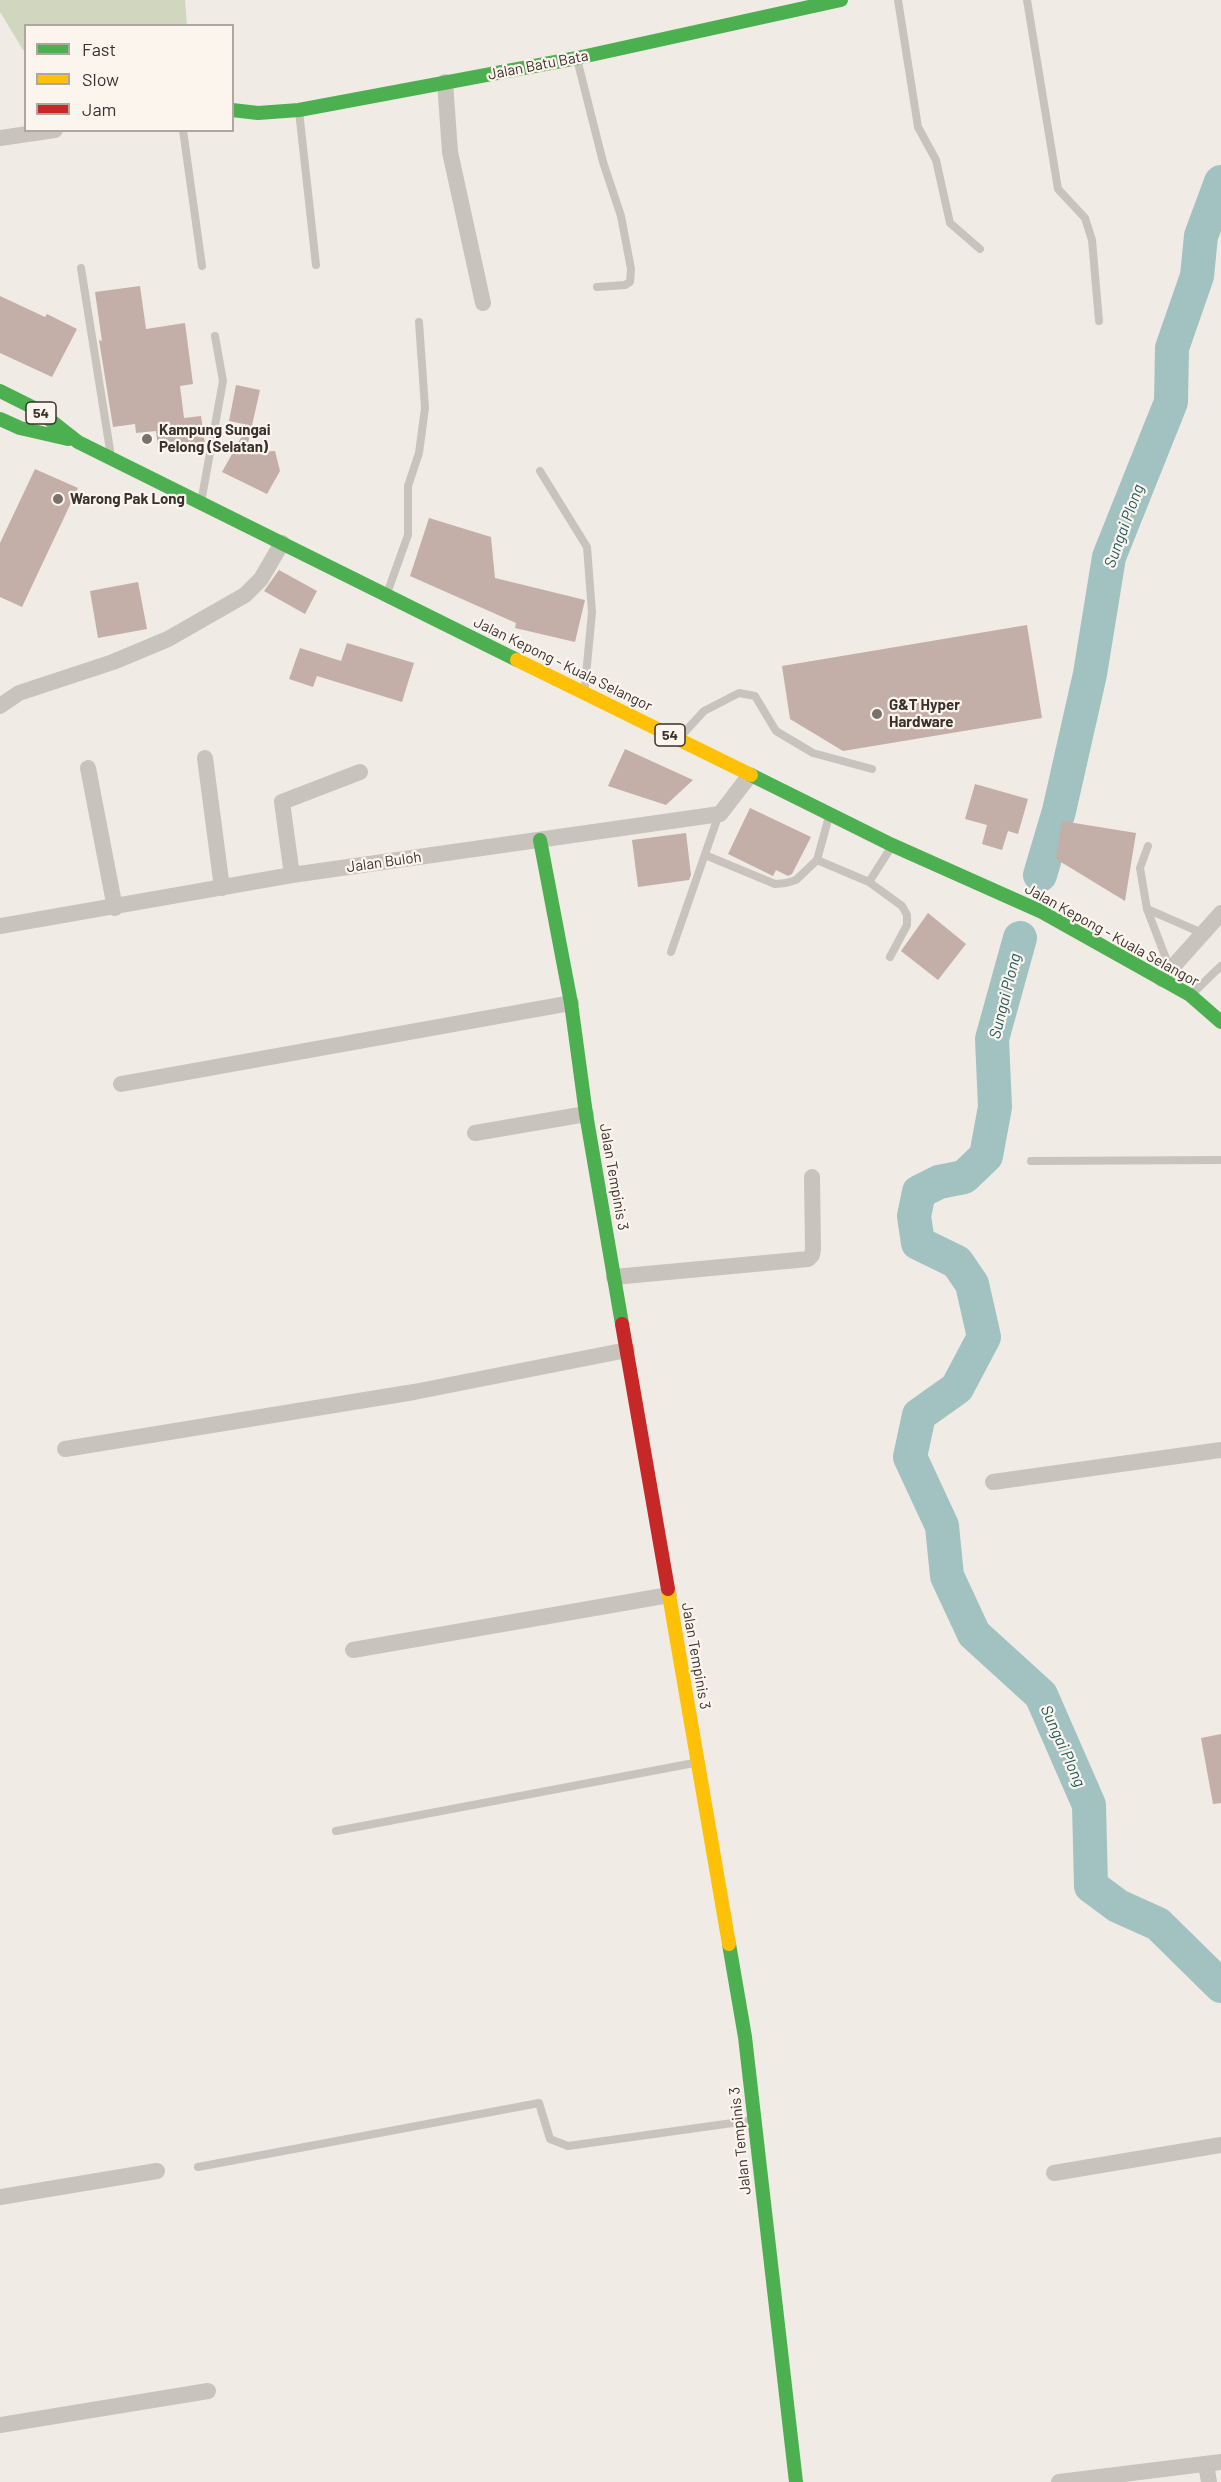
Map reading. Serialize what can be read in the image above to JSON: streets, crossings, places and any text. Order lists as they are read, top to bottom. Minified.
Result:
{"streets":{"main road":["Jalan Batu Bata","54","Jalan Kepong - Kuala Selangor","Jalan Tempinis 3"],"street":["Jalan Buloh"]},"crossings":[["Jalan Buloh","Jalan Tempinis 3"]],"water":["Sungai Plong"],"places":["Kampung Sungai Pelong (Selatan)","Warong Pak Long","G&T Hyper Hardware"],"legend":["Fast","Slow","Jam"]}
